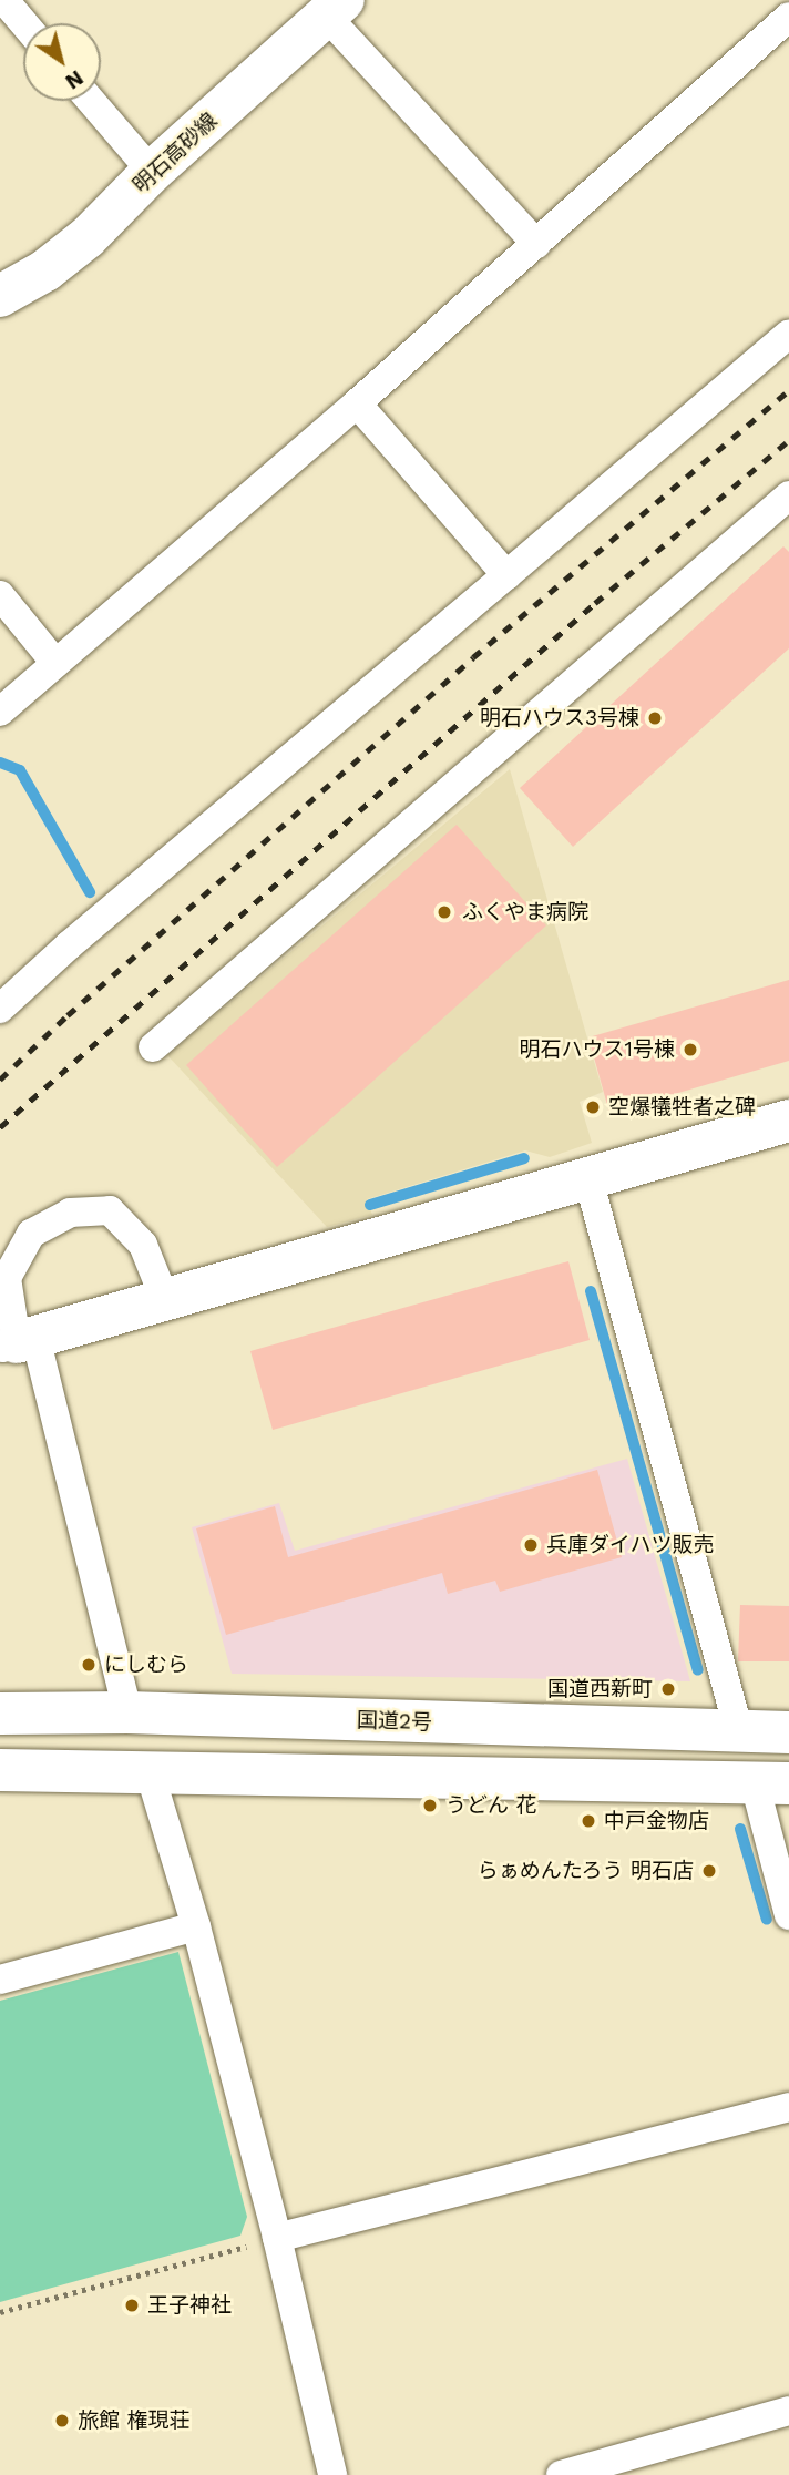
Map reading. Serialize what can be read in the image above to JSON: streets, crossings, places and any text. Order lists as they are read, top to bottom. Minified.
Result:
{"streets":{"main road":["明石高砂線","国道2号"]},"places":["明石ハウス3号棟","ふくやま病院","明石ハウス1号棟","空爆犠牲者之碑","兵庫ダイハツ販売","にしむら","国道西新町","うどん 花","中戸金物店","らぁめんたろう 明石店","王子神社","旅館 権現荘"],"north":"bottom right"}
